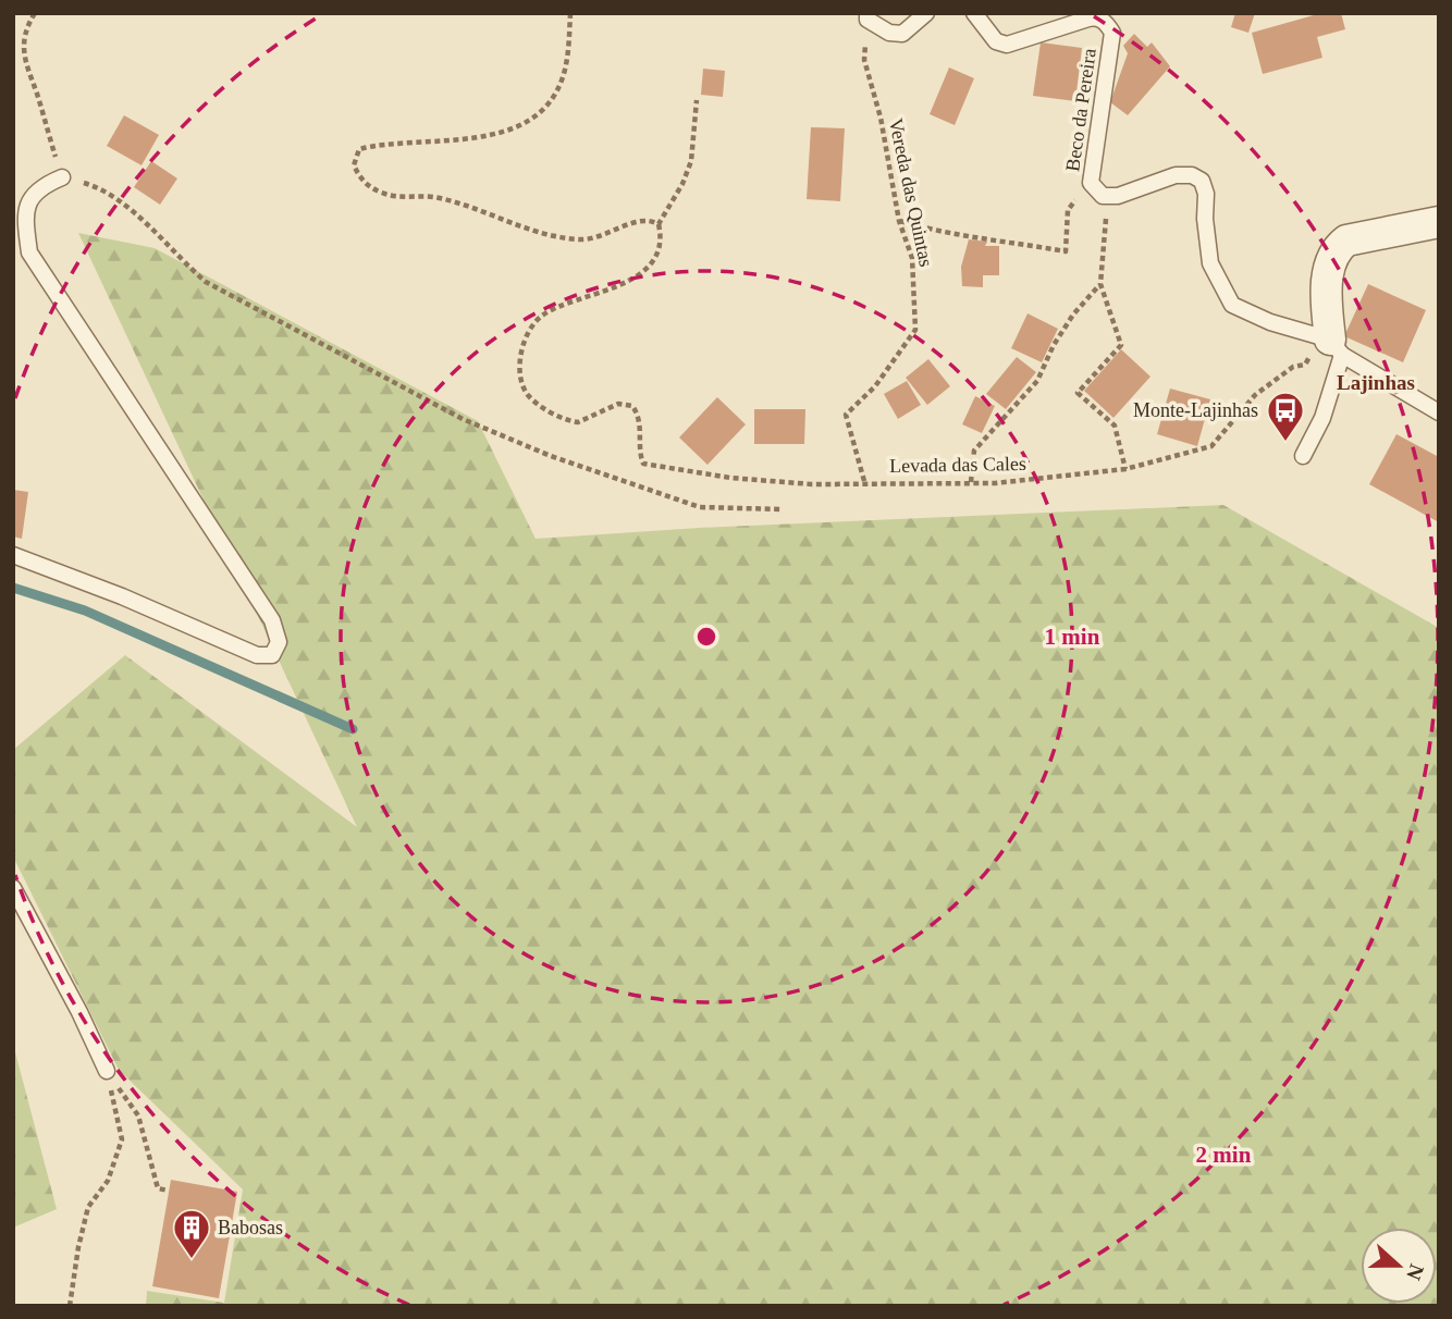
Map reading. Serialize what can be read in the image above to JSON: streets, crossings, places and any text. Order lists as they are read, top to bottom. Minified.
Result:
{"streets":{"lane":["Beco da Pereira"],"path":["Vereda das Quintas","Levada das Cales"]},"crossings":[["Vereda das Quintas","Levada das Cales"]],"districts":["Lajinhas"],"places":{"bus stop":["Monte-Lajinhas"],"building":["Babosas"]},"north":"right","rings":["1 min","2 min"]}
